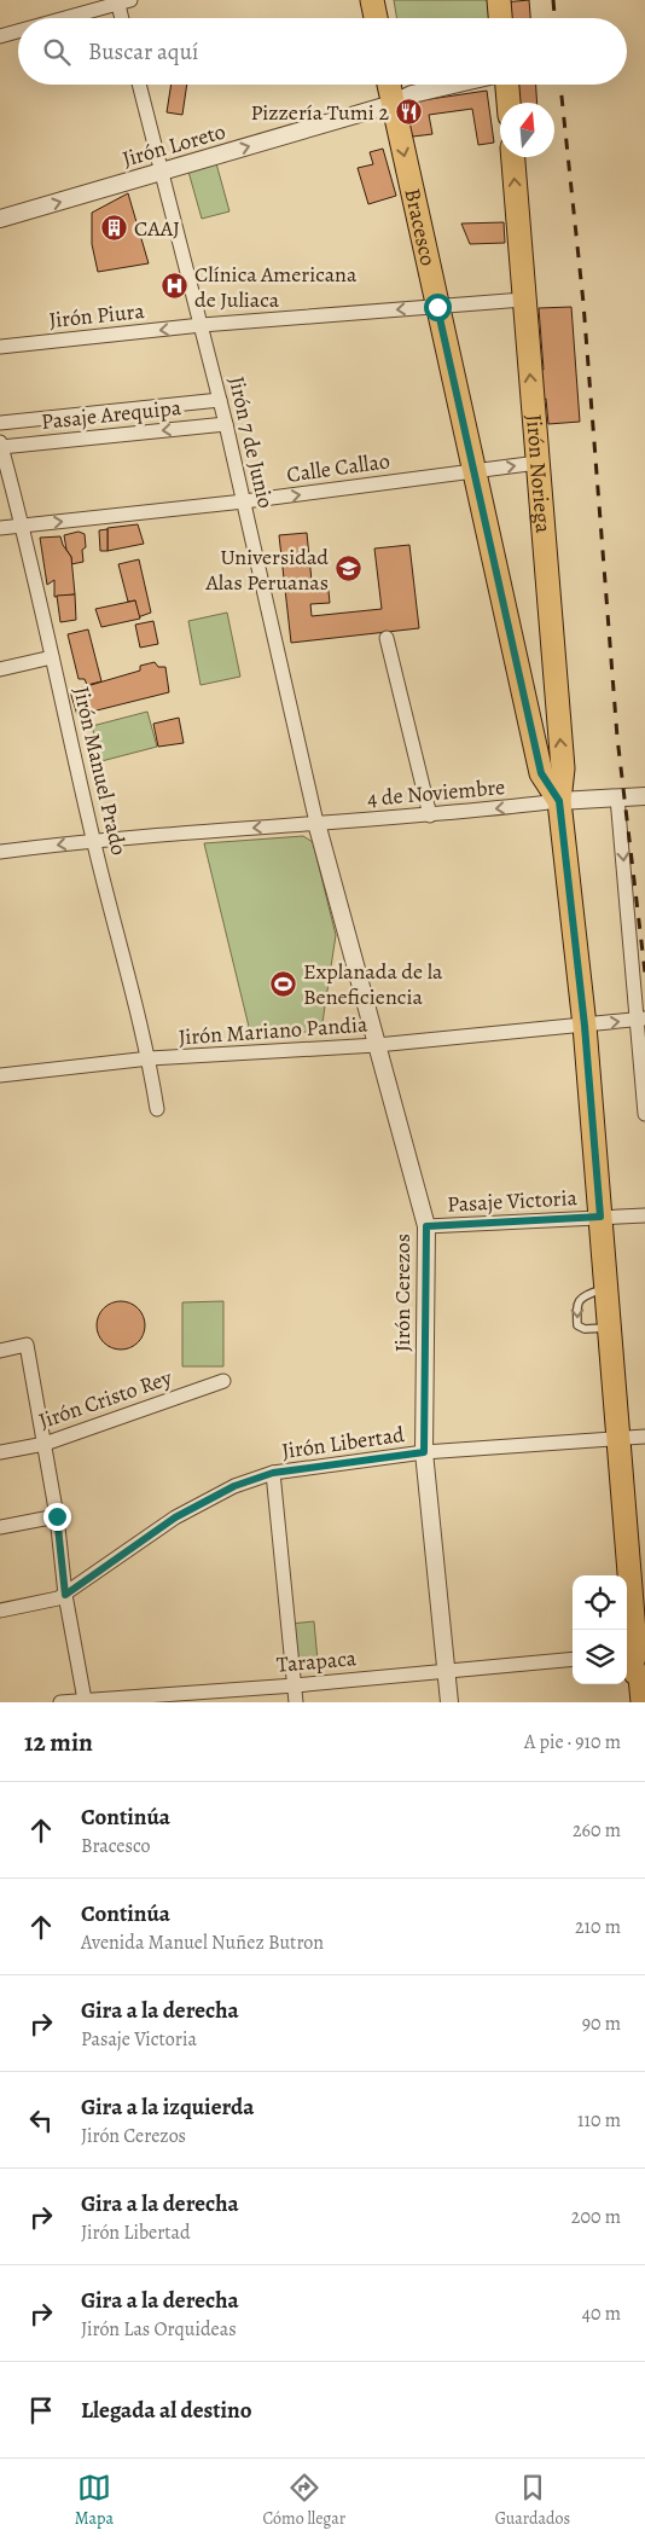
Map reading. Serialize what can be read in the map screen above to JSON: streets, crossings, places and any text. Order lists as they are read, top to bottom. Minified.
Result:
{"streets":{"main road":["Bracesco","Jirón Noriega"],"street":["Jirón Loreto","Jirón Piura","Pasaje Arequipa","Jirón 7 de Junio","Calle Callao","Jirón Manuel Prado","4 de Noviembre","Jirón Mariano Pandia","Pasaje Victoria","Jirón Cerezos","Jirón Cristo Rey","Jirón Libertad","Tarapaca"]},"crossings":[["Jirón Loreto","Bracesco"],["Jirón Loreto","Jirón 7 de Junio"],["Bracesco","Jirón Piura"],["Bracesco","Calle Callao"],["Bracesco","Jirón Noriega"],["Bracesco","4 de Noviembre"],["Jirón Piura","Jirón 7 de Junio"],["Jirón Piura","Jirón Noriega"],["Pasaje Arequipa","Jirón 7 de Junio"],["Pasaje Arequipa","Jirón Manuel Prado"],["Jirón 7 de Junio","Calle Callao"],["Jirón 7 de Junio","4 de Noviembre"],["Jirón 7 de Junio","Jirón Cerezos"],["Calle Callao","Jirón Noriega"],["Calle Callao","Jirón Manuel Prado"],["Jirón Noriega","4 de Noviembre"],["Jirón Manuel Prado","4 de Noviembre"],["Jirón Manuel Prado","Jirón Mariano Pandia"],["4 de Noviembre","Jirón Cerezos"],["Jirón Mariano Pandia","Jirón Cerezos"],["Pasaje Victoria","Jirón Cerezos"],["Jirón Cerezos","Jirón Libertad"],["Jirón Cerezos","Tarapaca"]],"one_way":["Jirón Loreto","Jirón Piura","Calle Callao","Jirón Noriega","4 de Noviembre"],"places":{"restaurant":["Pizzería Tumi 2"],"building":["CAAJ"],"hospital":["Clínica Americana de Juliaca"],"school or university":["Universidad Alas Peruanas"],"sports":["Explanada de la Beneficiencia"]},"north":"top","page":{"search":"Buscar aquí","heading":["12 min","A pie · 910 m"],"list":[["Continúa","Bracesco","260 m"],["Continúa","Avenida Manuel Nuñez Butron","210 m"],["Gira a la derecha","Pasaje Victoria","90 m"],["Gira a la izquierda","Jirón Cerezos","110 m"],["Gira a la derecha","Jirón Libertad","200 m"],["Gira a la derecha","Jirón Las Orquideas","40 m"],"Llegada al destino"],"nav":["Mapa","Cómo llegar","Guardados"]}}
